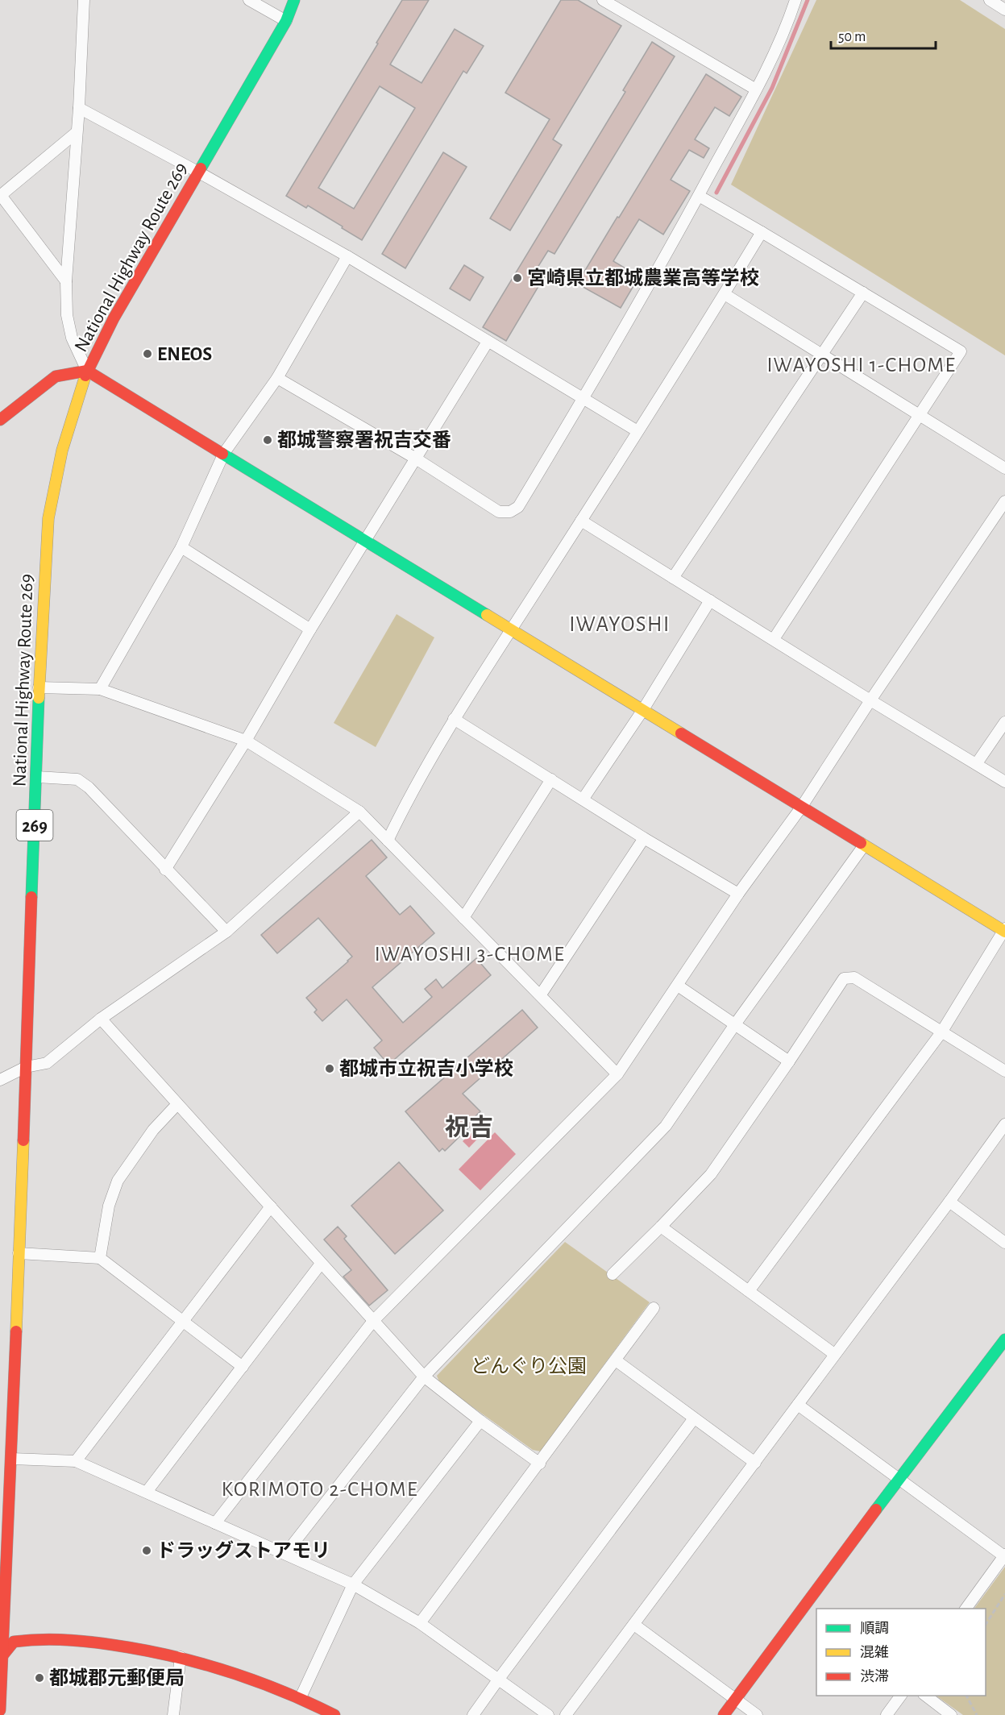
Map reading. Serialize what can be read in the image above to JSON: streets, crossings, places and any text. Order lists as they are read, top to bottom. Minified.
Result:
{"streets":{"main road":["National Highway Route 269","269"]},"districts":["IWAYOSHI 1-CHOME","IWAYOSHI","IWAYOSHI 3-CHOME","祝吉","KORIMOTO 2-CHOME"],"parks":["どんぐり公園"],"places":["宮崎県立都城農業高等学校","ENEOS","都城警察署祝吉交番","都城市立祝吉小学校","ドラッグストアモリ","都城郡元郵便局"],"legend":["順調","混雑","渋滞"],"scale_bar":"50 m"}
